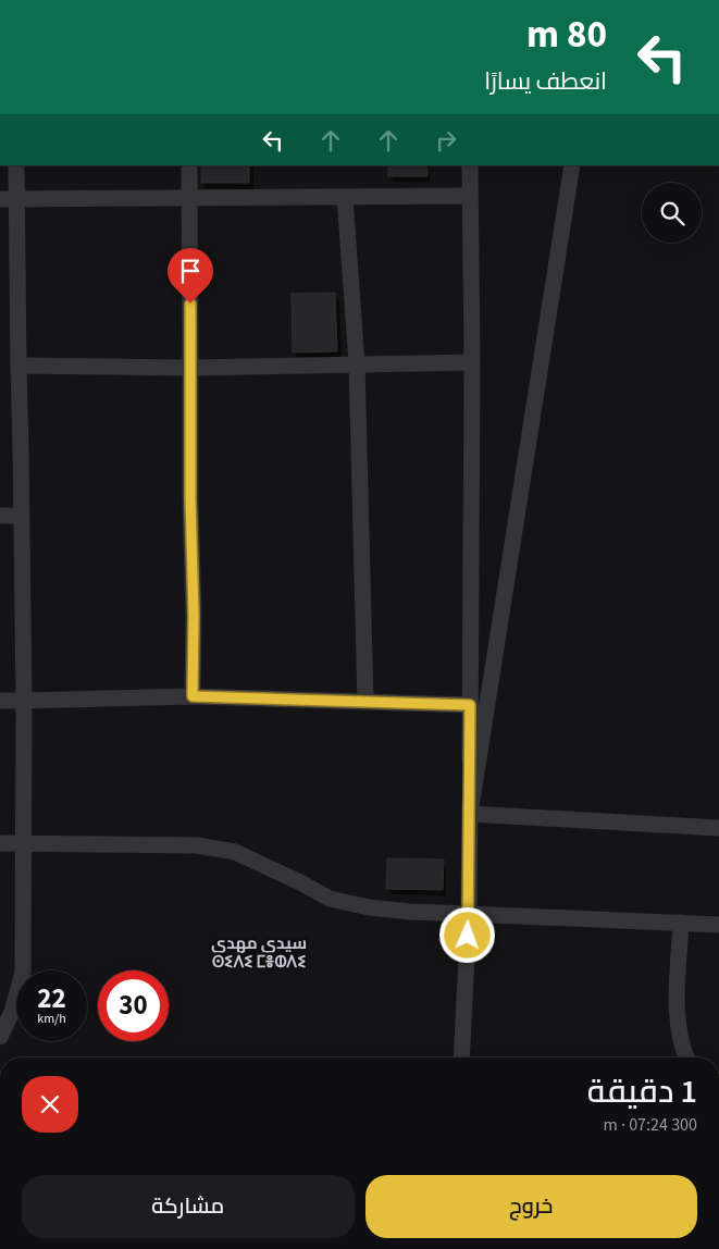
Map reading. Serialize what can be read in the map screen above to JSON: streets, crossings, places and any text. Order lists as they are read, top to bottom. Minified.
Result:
{"districts":["سيدي مهدي ⵙⵉⴷⵉ ⵎⴻⵀⴷⵉ"],"page":{"turn":["80 m","انعطف يسارًا"],"speed":"22 km/h","limit":"30","heading":["1 دقيقة","300 m · 07:24"],"buttons":["خروج","مشاركة"]}}
